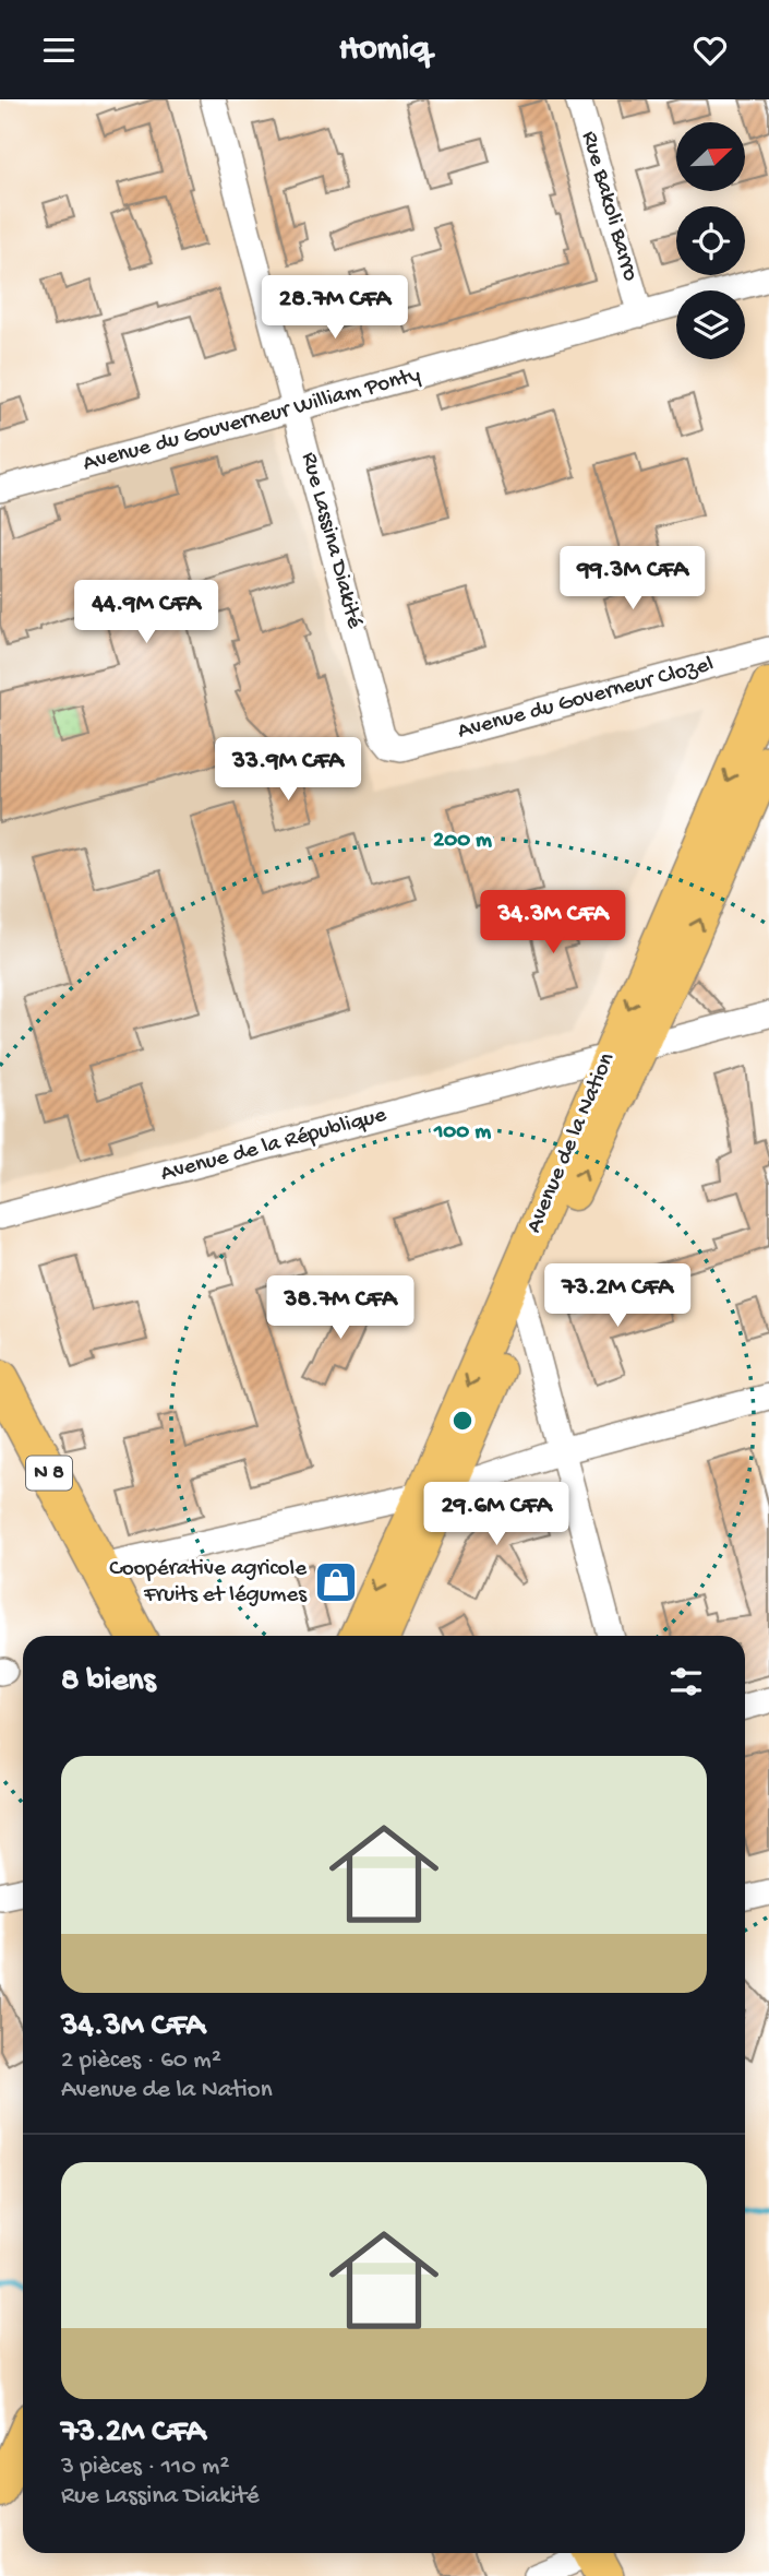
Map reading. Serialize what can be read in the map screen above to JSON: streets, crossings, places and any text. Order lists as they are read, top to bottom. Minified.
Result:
{"streets":{"highway":["N 8"],"main road":["Avenue de la Nation"],"street":["Rue Bakoli Barro","Avenue du Gouverneur William Ponty","Rue Lassina Diakité","Avenue du Governeur Clozel","Avenue de la République"]},"crossings":[["Rue Bakoli Barro","Avenue du Gouverneur William Ponty"],["Avenue du Gouverneur William Ponty","Rue Lassina Diakité"],["Rue Lassina Diakité","Avenue du Governeur Clozel"],["Avenue de la Nation","Avenue de la République"]],"places":{"shop":["Coopérative agricole Fruits et légumes"]},"north":"top right","page":{"header":"Homiq","price":["28.7M CFA","99.3M CFA","44.9M CFA","33.9M CFA","34.3M CFA","73.2M CFA","38.7M CFA","29.6M CFA"],"heading":"8 biens","list":[{"name":"34.3M CFA","note":"2 pièces · 60 m² · Avenue de la Nation"},{"name":"73.2M CFA","note":"3 pièces · 110 m² · Rue Lassina Diakité"}]},"rings":["200 m","100 m"]}
